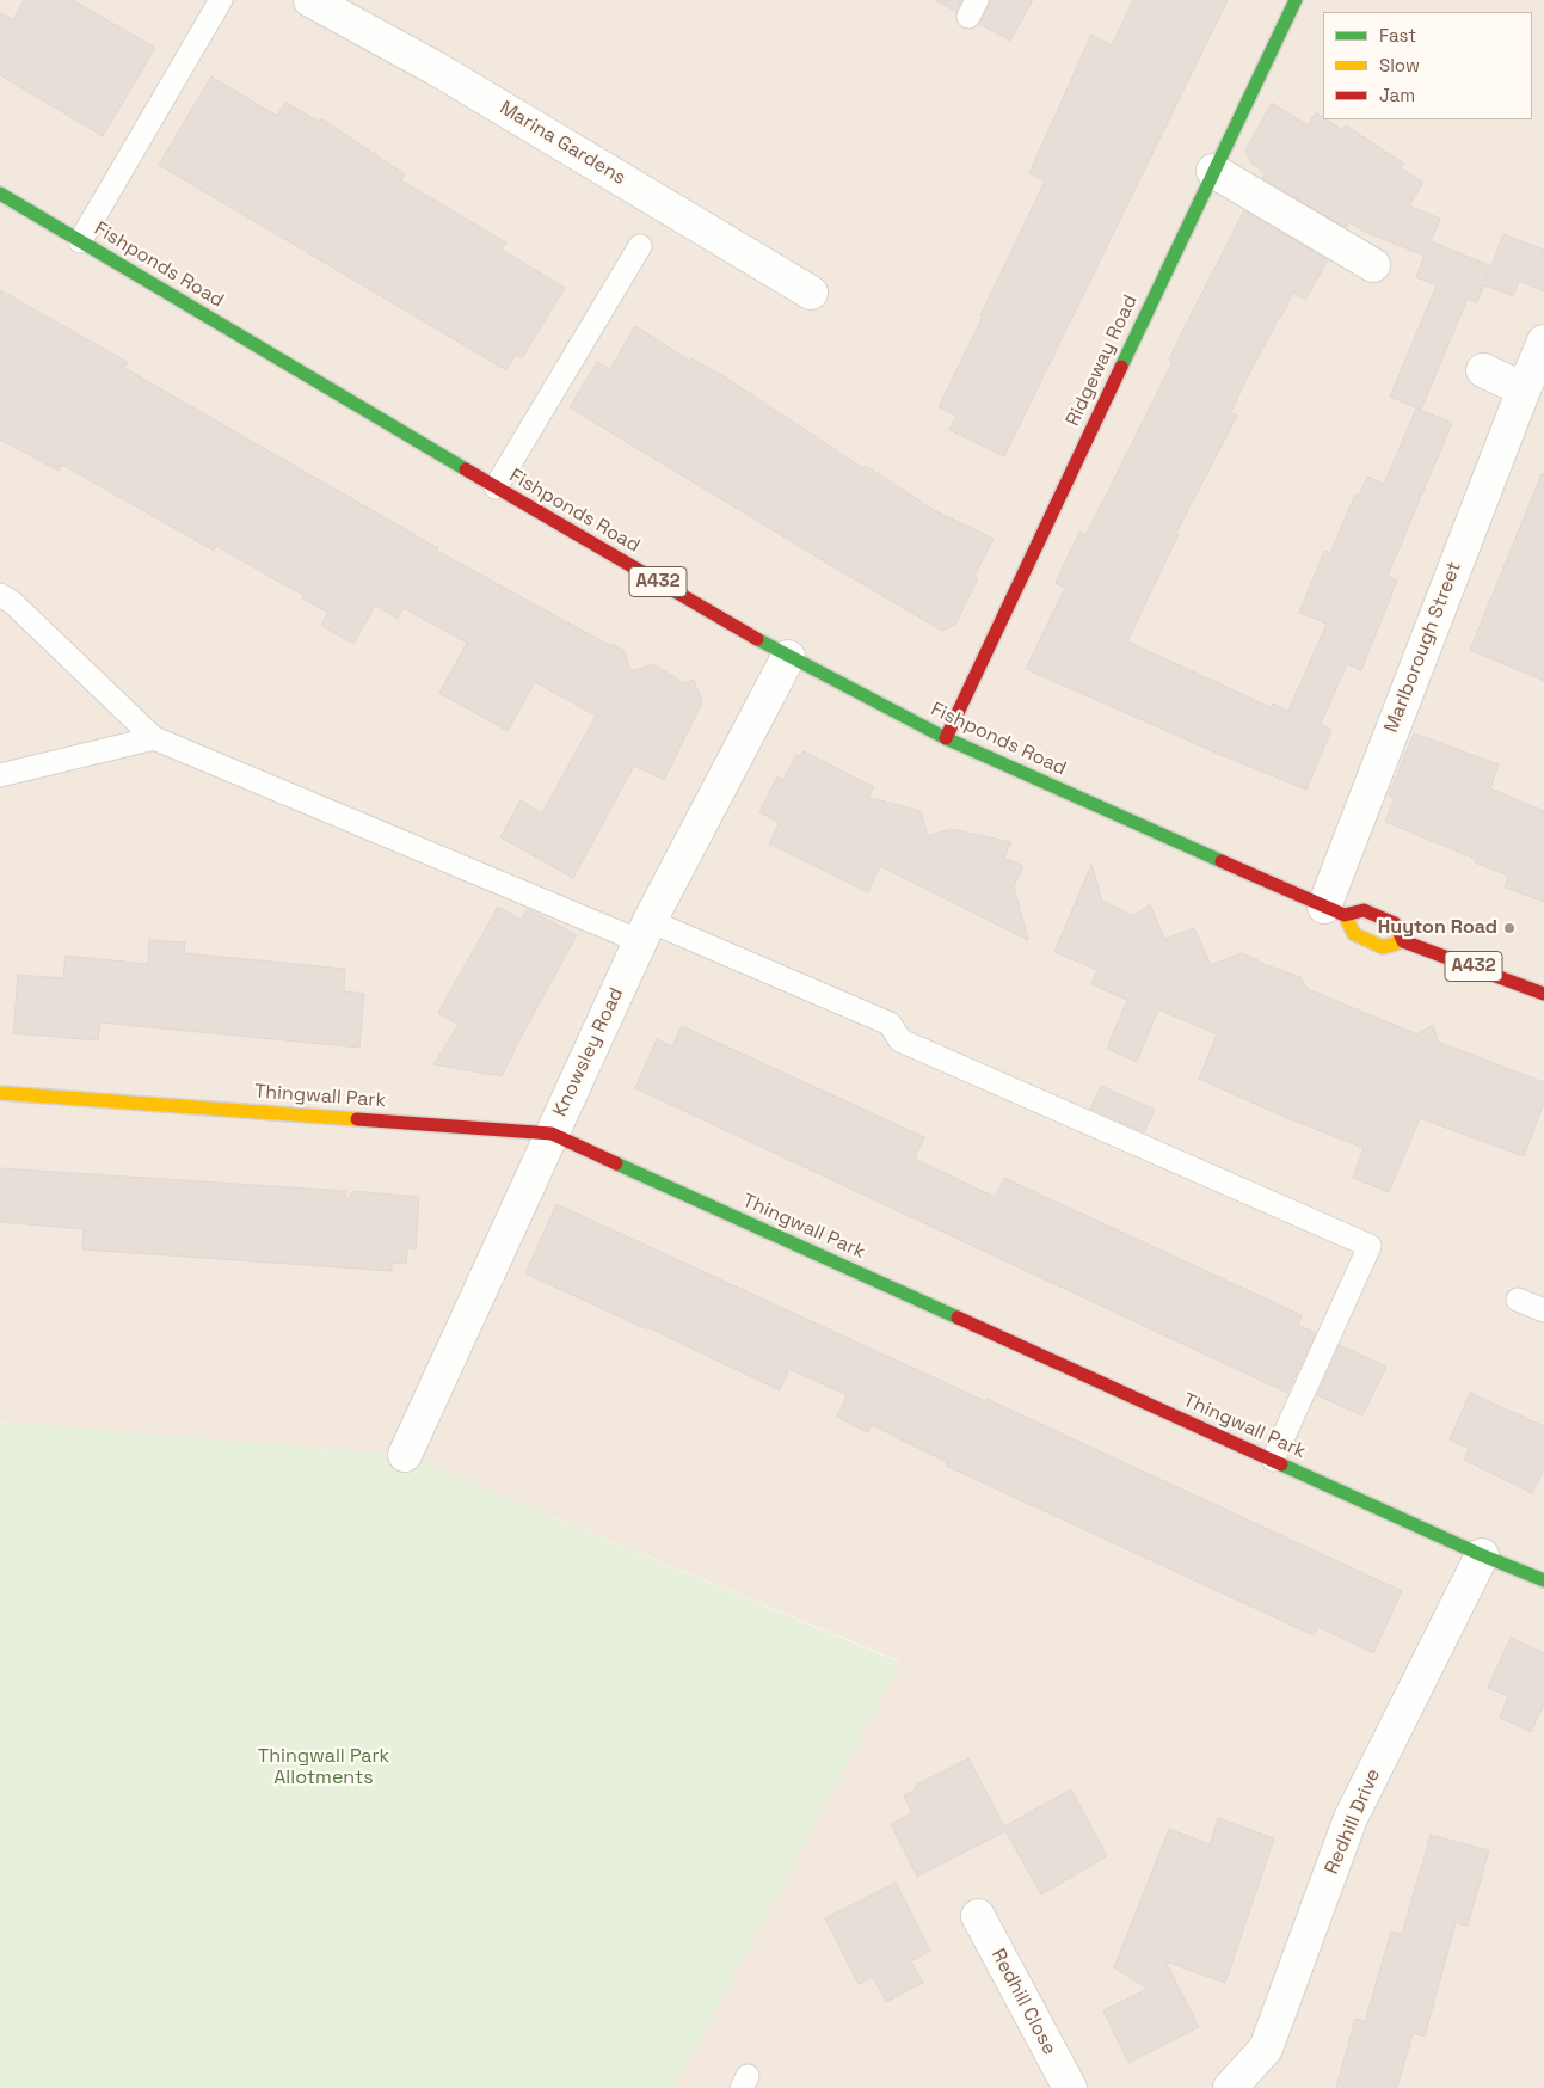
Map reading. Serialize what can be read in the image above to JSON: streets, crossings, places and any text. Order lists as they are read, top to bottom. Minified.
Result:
{"streets":{"street":["Marina Gardens","Fishponds Road","Ridgeway Road","A432","Marlborough Street","Knowsley Road","Thingwall Park","Redhill Drive","Redhill Close"]},"crossings":[["Fishponds Road","Ridgeway Road"],["Fishponds Road","Marlborough Street"],["Fishponds Road","Knowsley Road"],["Knowsley Road","Thingwall Park"],["Thingwall Park","Redhill Drive"]],"parks":["Thingwall Park Allotments"],"places":["Huyton Road"],"legend":["Fast","Slow","Jam"]}
